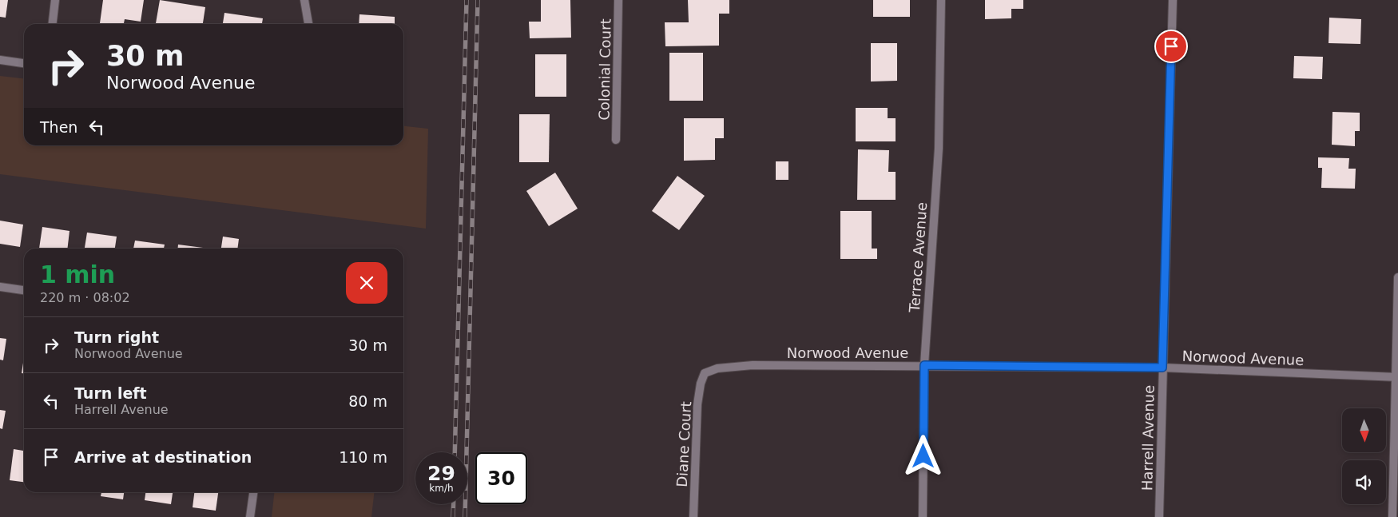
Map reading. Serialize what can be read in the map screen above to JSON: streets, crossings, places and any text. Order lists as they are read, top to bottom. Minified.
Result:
{"streets":{"street":["Colonial Court","Terrace Avenue","Norwood Avenue","Harrell Avenue","Diane Court"]},"crossings":[["Terrace Avenue","Norwood Avenue"],["Norwood Avenue","Harrell Avenue"],["Norwood Avenue","Diane Court"]],"north":"bottom","page":{"turn":["30 m","Norwood Avenue"],"then":"Then","heading":["1 min","220 m · 08:02"],"list":[{"name":"Turn right","note":"Norwood Avenue","value":"30 m"},{"name":"Turn left","note":"Harrell Avenue","value":"80 m"},{"name":"Arrive at destination","value":"110 m"}],"speed":"29 km/h","limit":"30"}}
